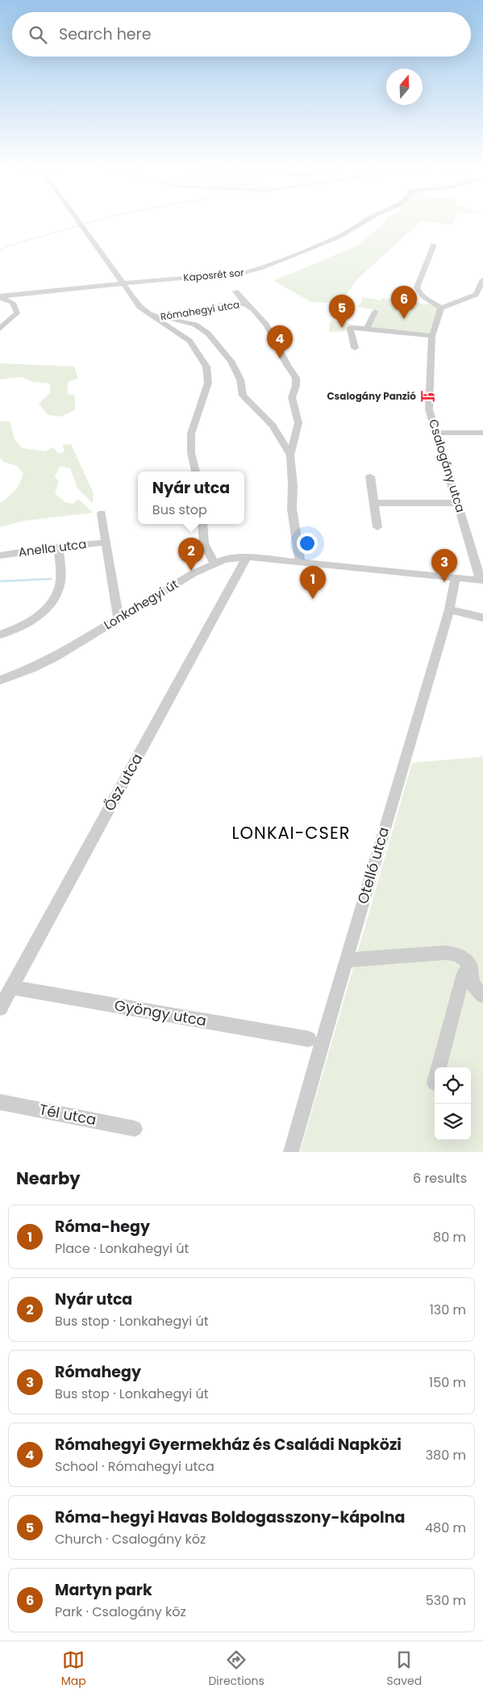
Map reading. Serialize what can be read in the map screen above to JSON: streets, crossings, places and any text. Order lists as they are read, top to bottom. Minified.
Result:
{"streets":{"street":["Kaposrét sor","Rómahegyi utca","Csalogány utca","Anella utca","Lonkahegyi út","Ősz utca","Otelló utca","Gyöngy utca","Tél utca"]},"crossings":[["Rómahegyi utca","Lonkahegyi út"],["Csalogány utca","Lonkahegyi út"],["Lonkahegyi út","Ősz utca"],["Lonkahegyi út","Otelló utca"],["Ősz utca","Gyöngy utca"]],"districts":["LONKAI-CSER"],"places":{"hotel":["Csalogány Panzió"]},"north":"top","page":{"search":"Search here","pins":["6","5","4","2","3","1"],"popup":["Nyár utca","Bus stop"],"heading":["Nearby","6 results"],"list":[{"mark":"1","name":"Róma-hegy","note":"Place · Lonkahegyi út","value":"80 m"},{"mark":"2","name":"Nyár utca","note":"Bus stop · Lonkahegyi út","value":"130 m"},{"mark":"3","name":"Rómahegy","note":"Bus stop · Lonkahegyi út","value":"150 m"},{"mark":"4","name":"Rómahegyi Gyermekház és Családi Napközi","note":"School · Rómahegyi utca","value":"380 m"},{"mark":"5","name":"Róma-hegyi Havas Boldogasszony-kápolna","note":"Church · Csalogány köz","value":"480 m"},{"mark":"6","name":"Martyn park","note":"Park · Csalogány köz","value":"530 m"}],"nav":["Map","Directions","Saved"]}}
